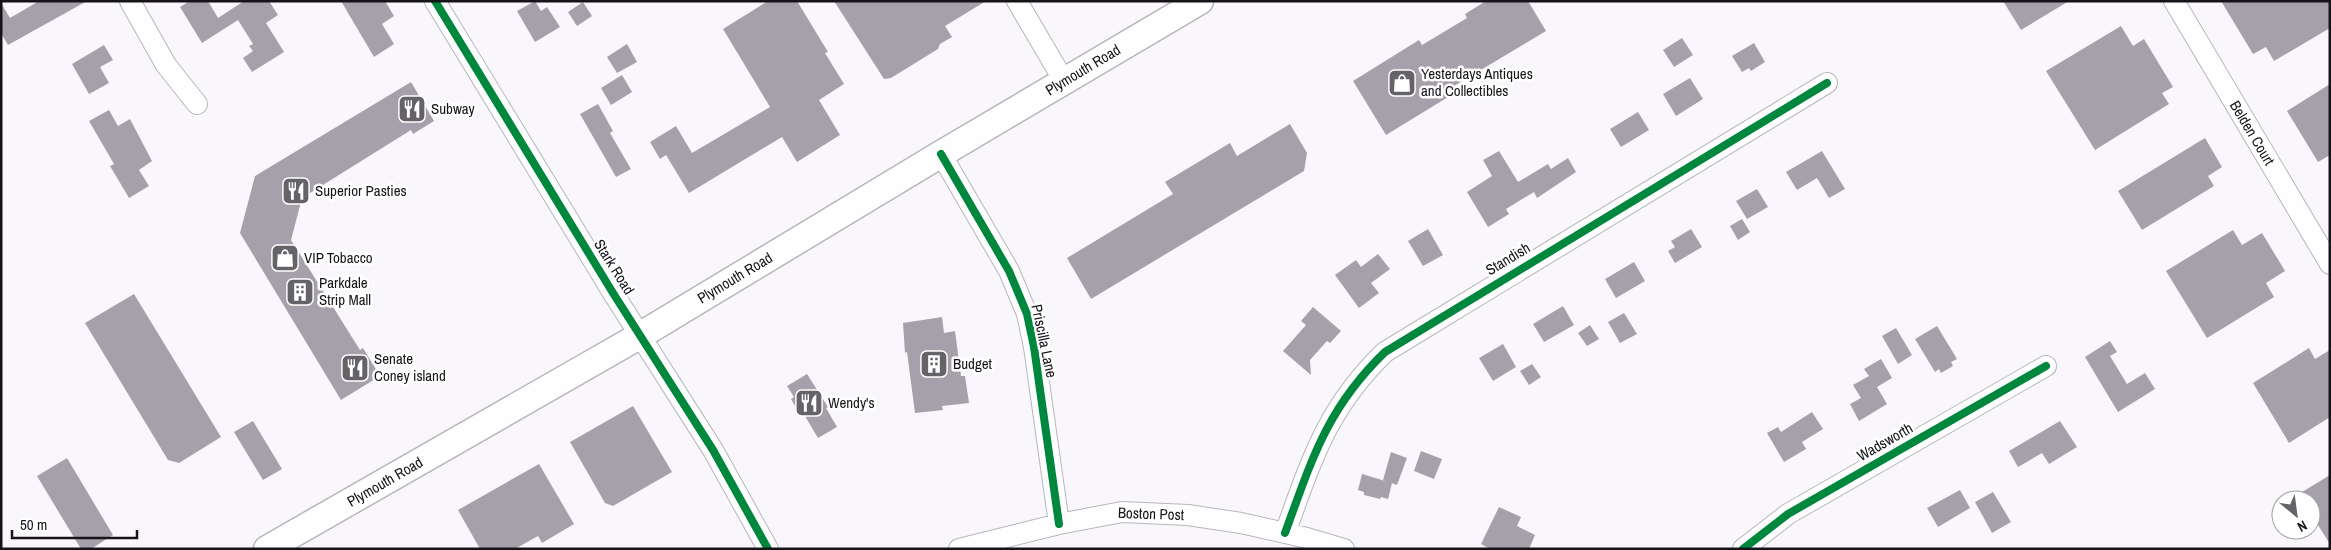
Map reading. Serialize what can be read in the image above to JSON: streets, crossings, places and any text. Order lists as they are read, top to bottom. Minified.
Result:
{"streets":{"main road":["Plymouth Road"],"street":["Belden Court","Standish","Stark Road","Priscilla Lane","Wadsworth","Boston Post"]},"crossings":[["Plymouth Road","Stark Road"],["Plymouth Road","Priscilla Lane"],["Standish","Boston Post"],["Priscilla Lane","Boston Post"]],"places":{"shop":["Yesterdays Antiques and Collectibles","VIP Tobacco"],"restaurant":["Subway","Superior Pasties","Senate Coney island","Wendy's"],"building":["Parkdale Strip Mall","Budget"]},"scale_bar":"50 m","north":"bottom right"}
